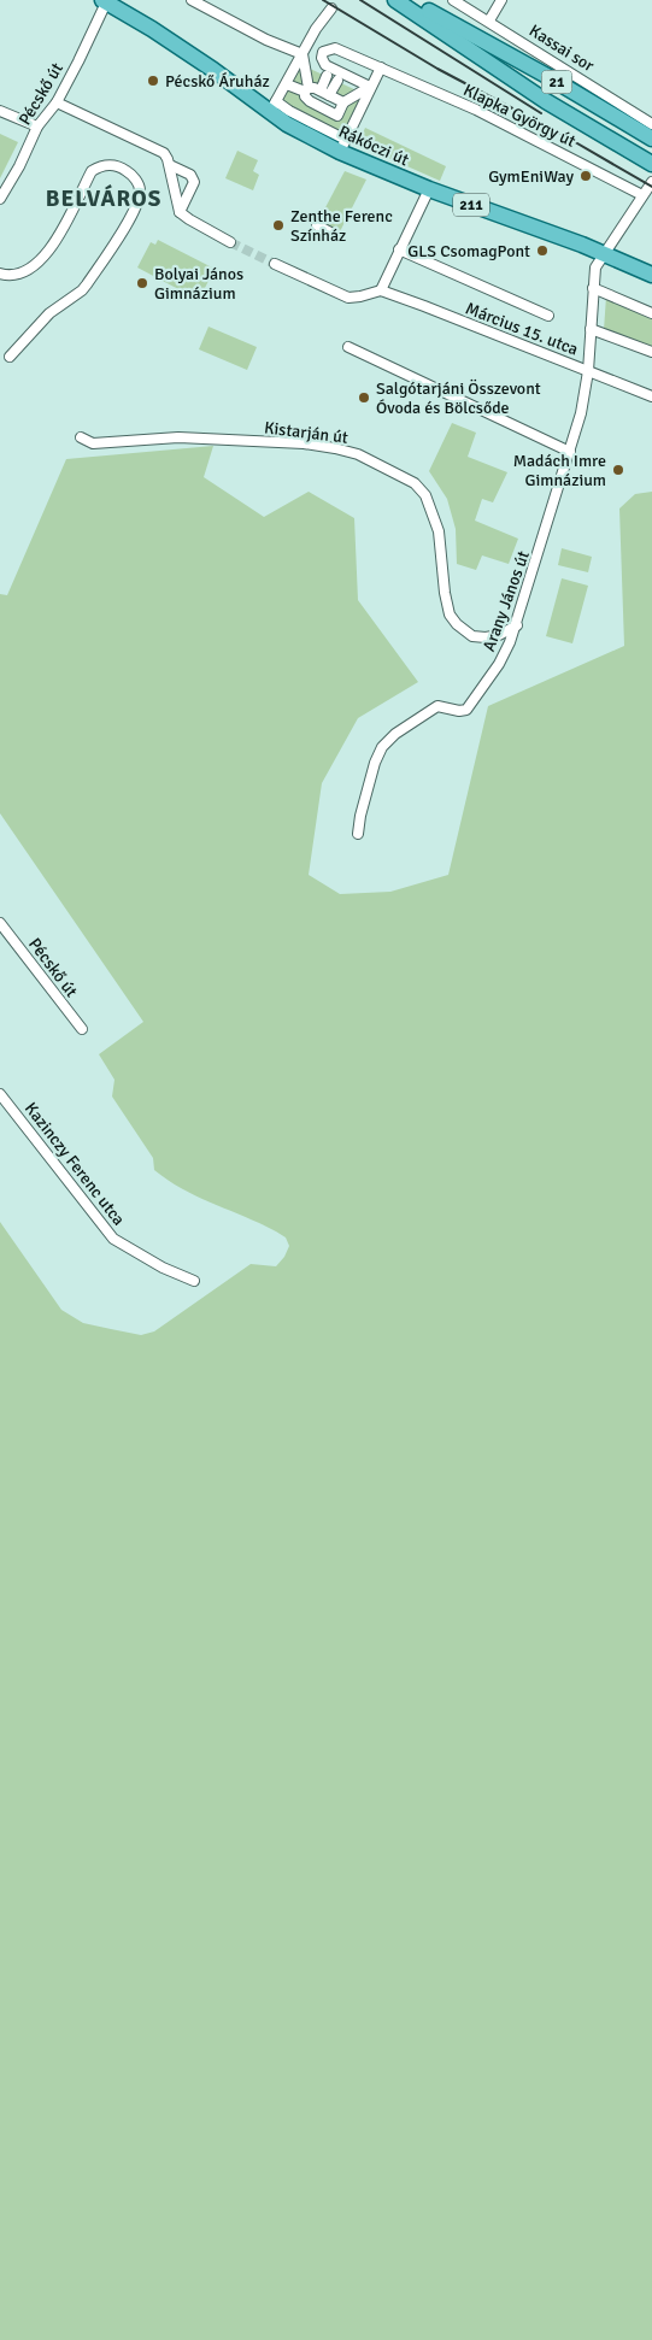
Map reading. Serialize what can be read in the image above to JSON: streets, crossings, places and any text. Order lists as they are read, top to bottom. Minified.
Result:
{"streets":{"main road":["21","Rákóczi út","211"],"street":["Kassai sor","Pécskő út","Klapka György út","Március 15. utca","Kistarján út","Arany János út","Kazinczy Ferenc utca"]},"crossings":[["Pécskő út","Rákóczi út"],["Klapka György út","Arany János út"],["Rákóczi út","Arany János út"],["Március 15. utca","Arany János út"],["Kistarján út","Arany János út"]],"districts":["BELVÁROS"],"places":["Pécskő Áruház","GymEniWay","Zenthe Ferenc Színház","GLS CsomagPont","Bolyai János Gimnázium","Salgótarjáni Összevont Óvoda és Bölcsőde","Madách Imre Gimnázium"]}
